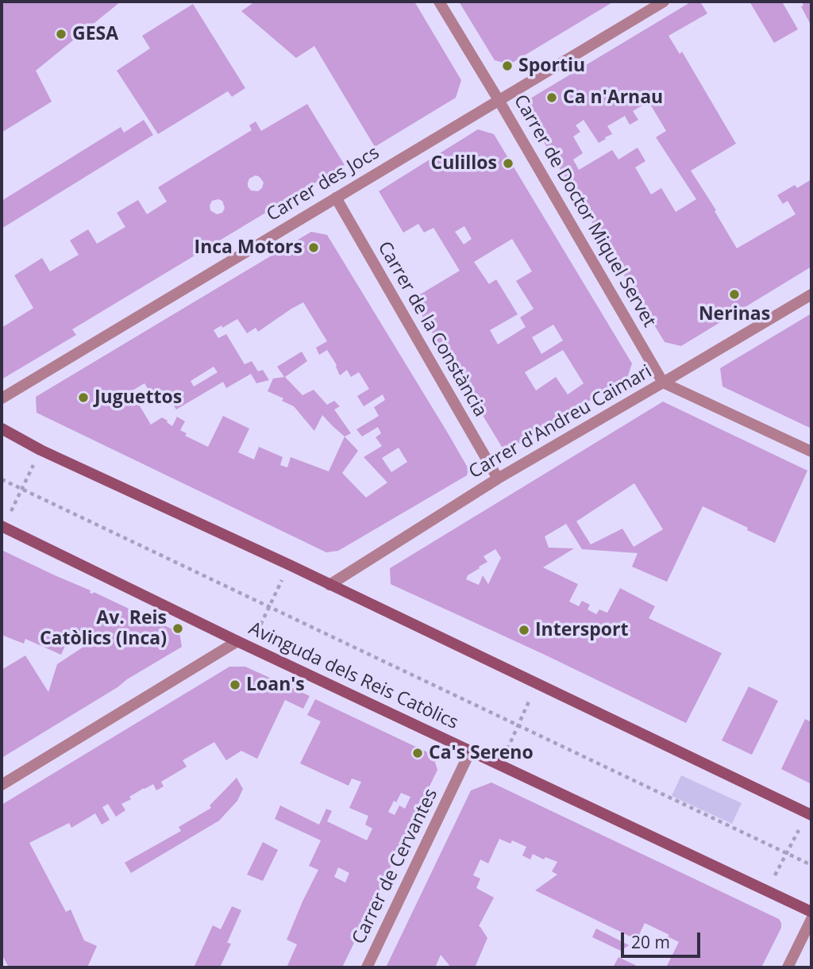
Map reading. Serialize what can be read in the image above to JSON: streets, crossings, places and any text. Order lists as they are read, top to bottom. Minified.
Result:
{"streets":{"main road":["Avinguda dels Reis Catòlics"],"street":["Carrer des Jocs","Carrer de Doctor Miquel Servet","Carrer de la Constància","Carrer d'Andreu Caimari","Carrer de Cervantes"]},"crossings":[["Carrer des Jocs","Carrer de Doctor Miquel Servet"],["Carrer des Jocs","Carrer de la Constància"],["Carrer de Doctor Miquel Servet","Carrer d'Andreu Caimari"],["Carrer de la Constància","Carrer d'Andreu Caimari"],["Avinguda dels Reis Catòlics","Carrer de Cervantes"]],"places":["GESA","Sportiu","Ca n'Arnau","Culillos","Inca Motors","Nerinas","Juguettos","Av. Reis Catòlics (Inca)","Intersport","Loan's","Ca's Sereno"],"scale_bar":"20 m"}
